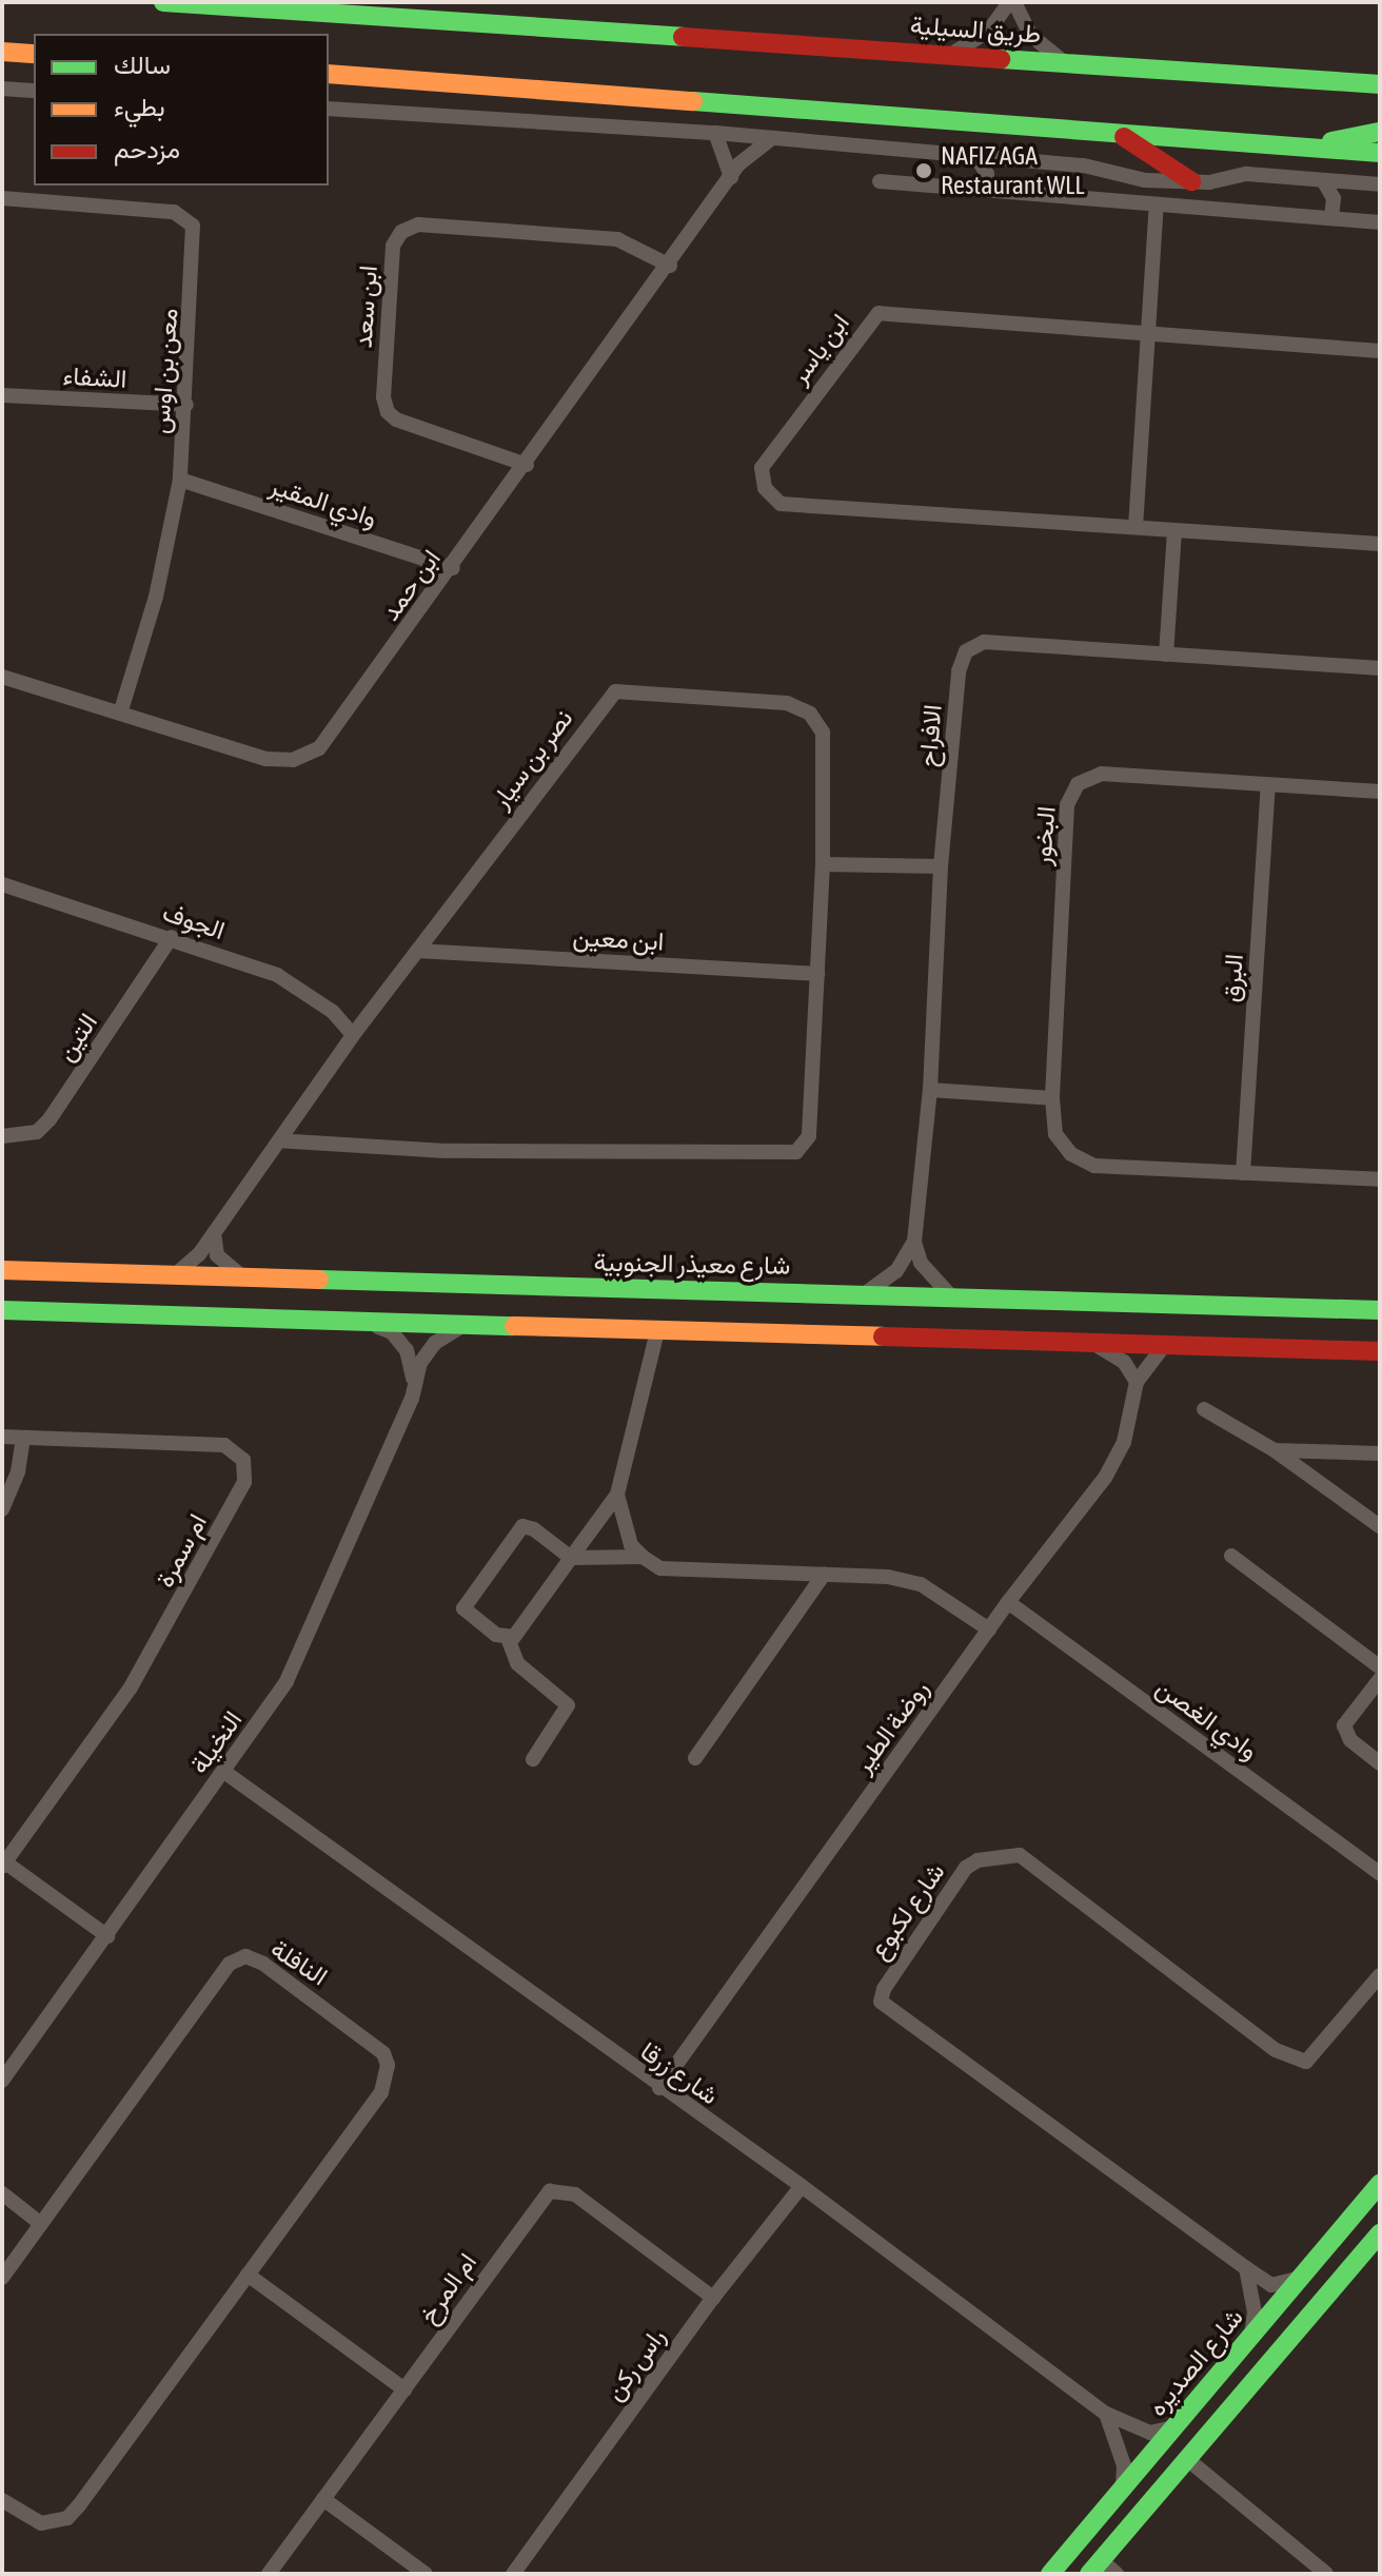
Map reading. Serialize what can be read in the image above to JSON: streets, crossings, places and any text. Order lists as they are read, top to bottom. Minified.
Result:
{"streets":{"main road":["طريق السيلية","شارع معيذر الجنوبية","شارع الصديره"],"street":["ابن سعد","ابن ياسر","معن بن اوس","الشفاء","وادي المقير","ابن حمد","الافراح","نصر بن سيار","البخور","الجوف","ابن معين","البرق","التين","ام سمرة","وادي الغصن","روضة الطير","النخيلة","شارع لكبوع","النافلة","شارع زرقا","ام المرخ","راس ركن"]},"crossings":[["ابن سعد","ابن حمد"],["معن بن اوس","الشفاء"],["معن بن اوس","وادي المقير"],["معن بن اوس","ابن حمد"],["وادي المقير","ابن حمد"],["الافراح","شارع معيذر الجنوبية"],["نصر بن سيار","الجوف"],["نصر بن سيار","ابن معين"],["نصر بن سيار","شارع معيذر الجنوبية"],["البخور","البرق"],["الجوف","التين"],["ام سمرة","النخيلة"],["وادي الغصن","روضة الطير"],["روضة الطير","شارع زرقا"],["النخيلة","شارع زرقا"],["شارع لكبوع","شارع الصديره"],["شارع زرقا","شارع الصديره"],["شارع زرقا","راس ركن"],["ام المرخ","راس ركن"]],"places":["NAFIZ AGA Restaurant WLL"],"legend":["سالك","بطيء","مزدحم"]}
